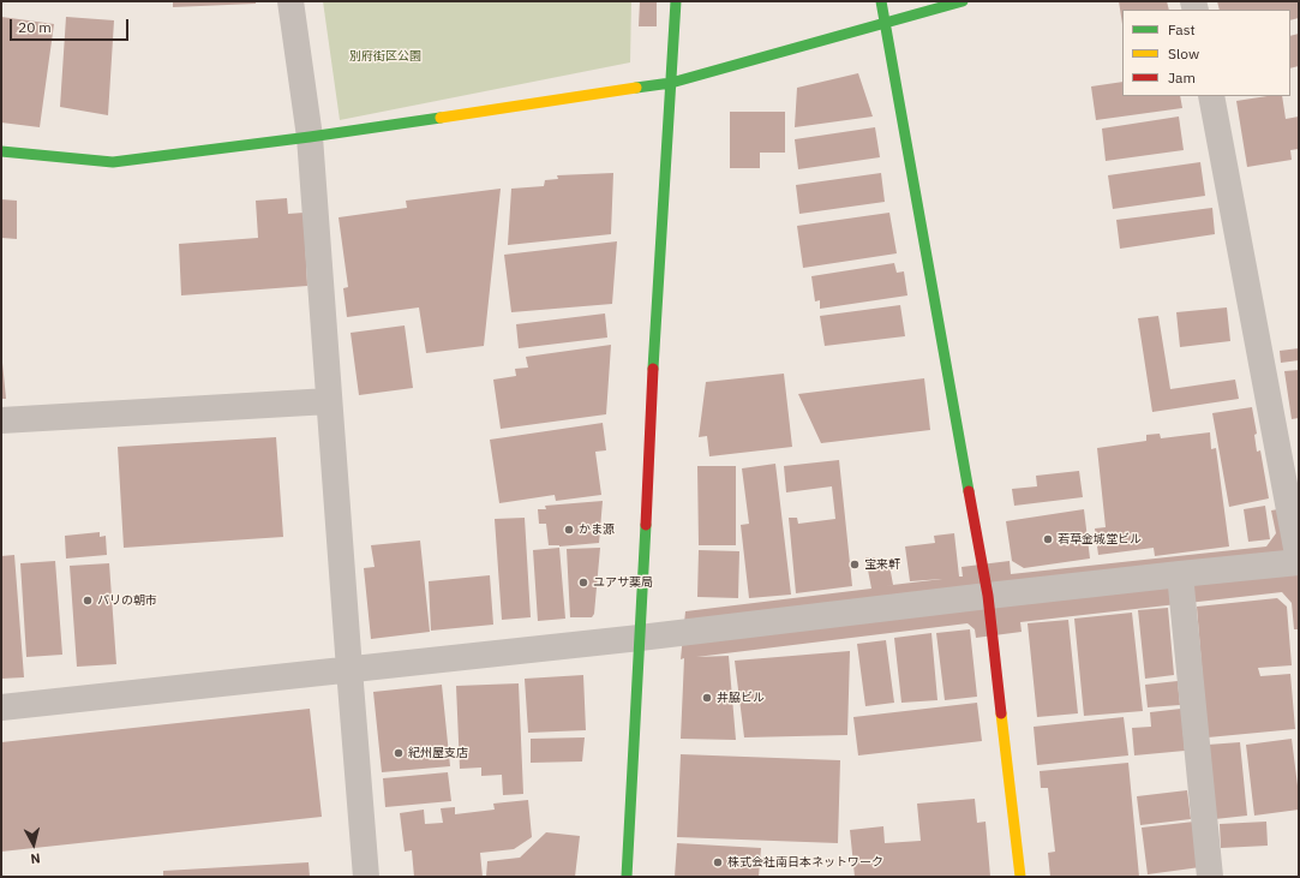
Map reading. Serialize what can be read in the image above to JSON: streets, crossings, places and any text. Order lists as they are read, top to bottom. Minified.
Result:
{"parks":["別府街区公園"],"places":["かま源","若草金城堂ビル","宝来軒","ユアサ薬局","パリの朝市","井脇ビル","紀州屋支店","株式会社南日本ネットワーク"],"legend":["Fast","Slow","Jam"],"scale_bar":"20 m","north":"bottom"}
